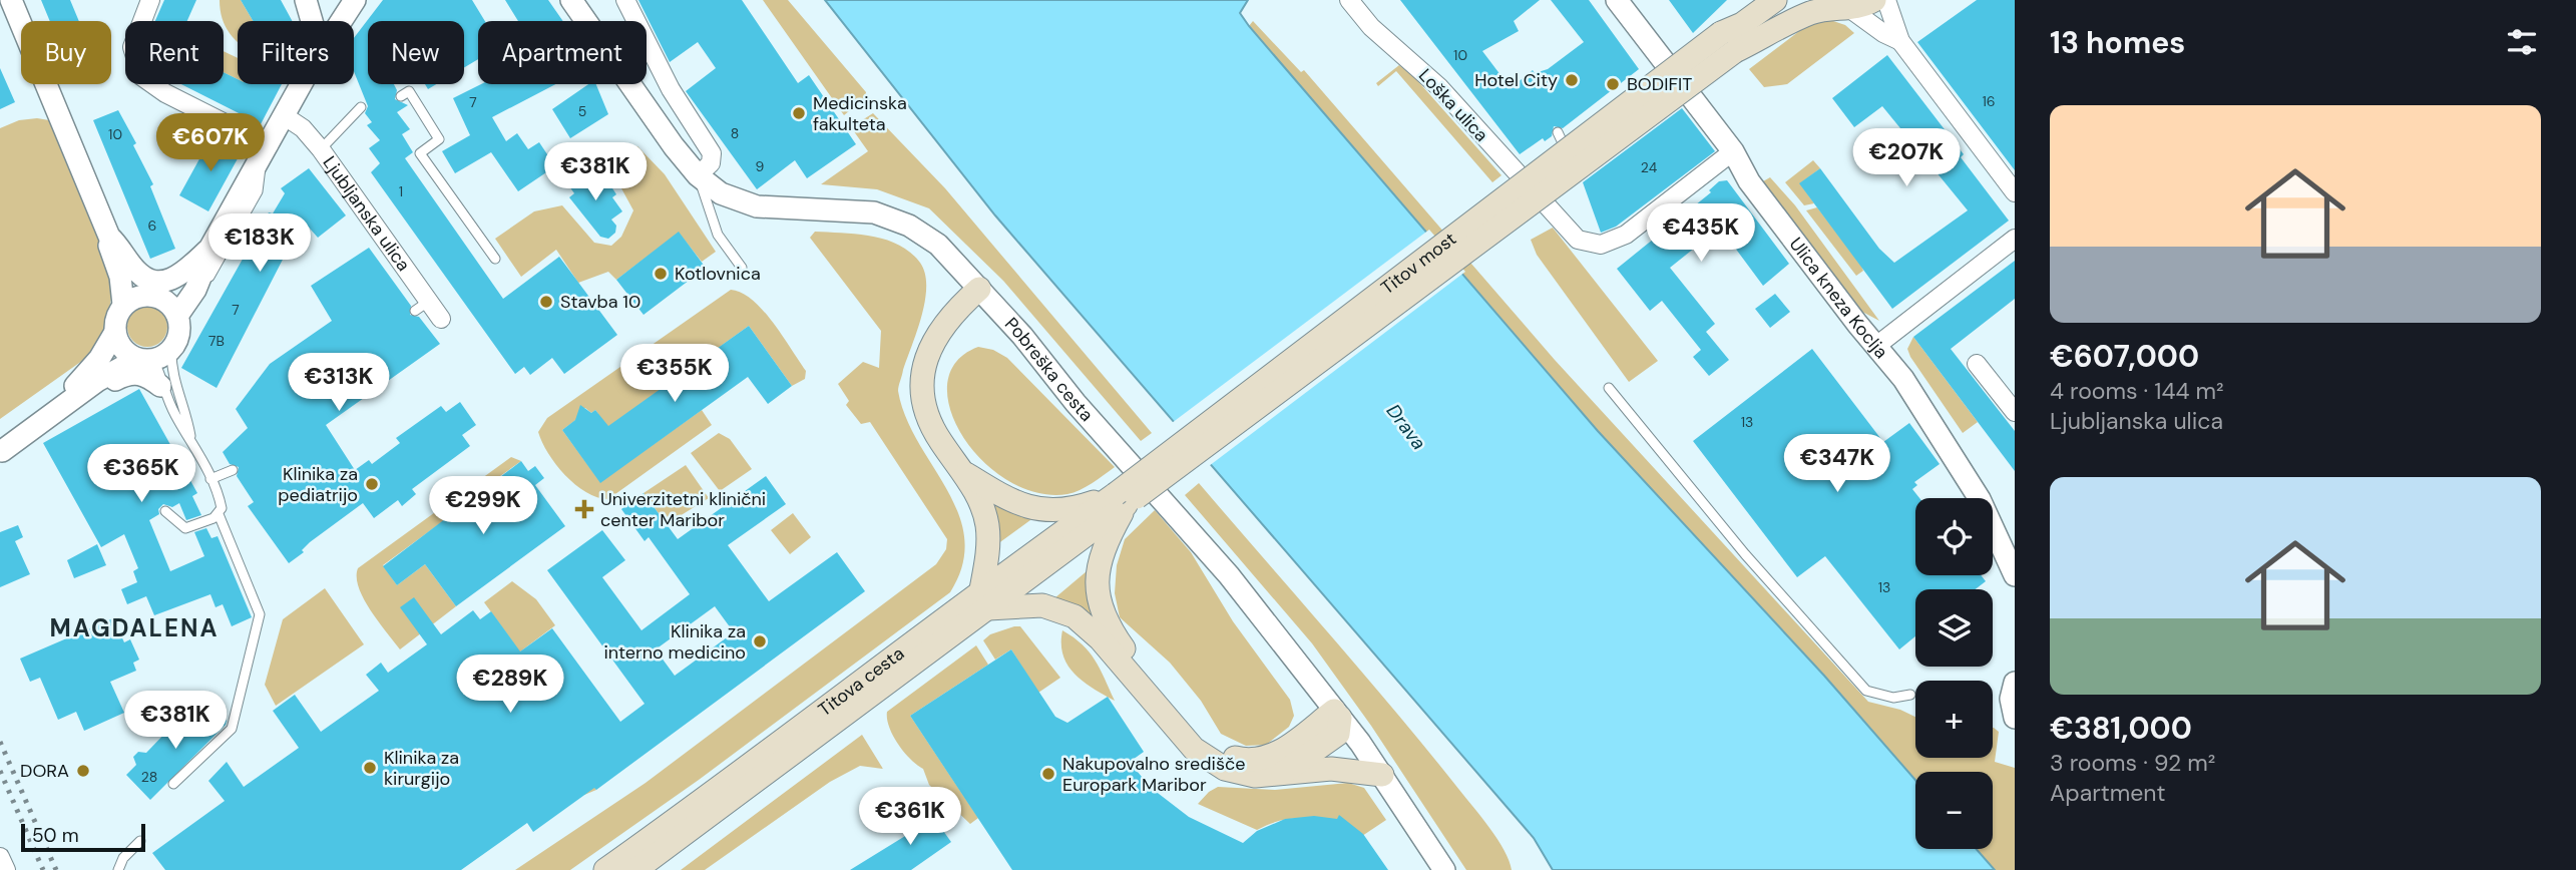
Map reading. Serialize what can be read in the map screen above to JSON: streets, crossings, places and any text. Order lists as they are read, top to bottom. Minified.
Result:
{"streets":{"main road":["Titov most","Titova cesta"],"street":["Loška ulica","Ljubljanska ulica","Ulica kneza Koclja","Pobreška cesta"]},"crossings":[["Loška ulica","Ulica kneza Koclja"],["Titov most","Titova cesta"]],"districts":["MAGDALENA"],"water":["Drava"],"places":{"other":["Hotel City","BODIFIT","Medicinska fakulteta","Kotlovnica","Stavba 10","Klinika za pediatrijo","Klinika za interno medicino","Klinika za kirurgijo","DORA","Nakupovalno središče Europark Maribor"],"health":["Univerzitetni klinični center Maribor"]},"house_numbers":["10","16","7","5","8","10","9","24","1","6","7","7B","13","13","28"],"scale_bar":"50 m","page":{"heading":"13 homes","chip":["Buy","Rent","Filters","New","Apartment"],"list":[{"name":"€607,000","note":"4 rooms · 144 m² · Ljubljanska ulica"},{"name":"€381,000","note":"3 rooms · 92 m² · Apartment"}],"price":["€607K","€207K","€381K","€435K","€183K","€355K","€313K","€347K","€365K","€299K","€289K","€381K","€361K"],"map_buttons":["+","−"],"scale":"50 m"}}
